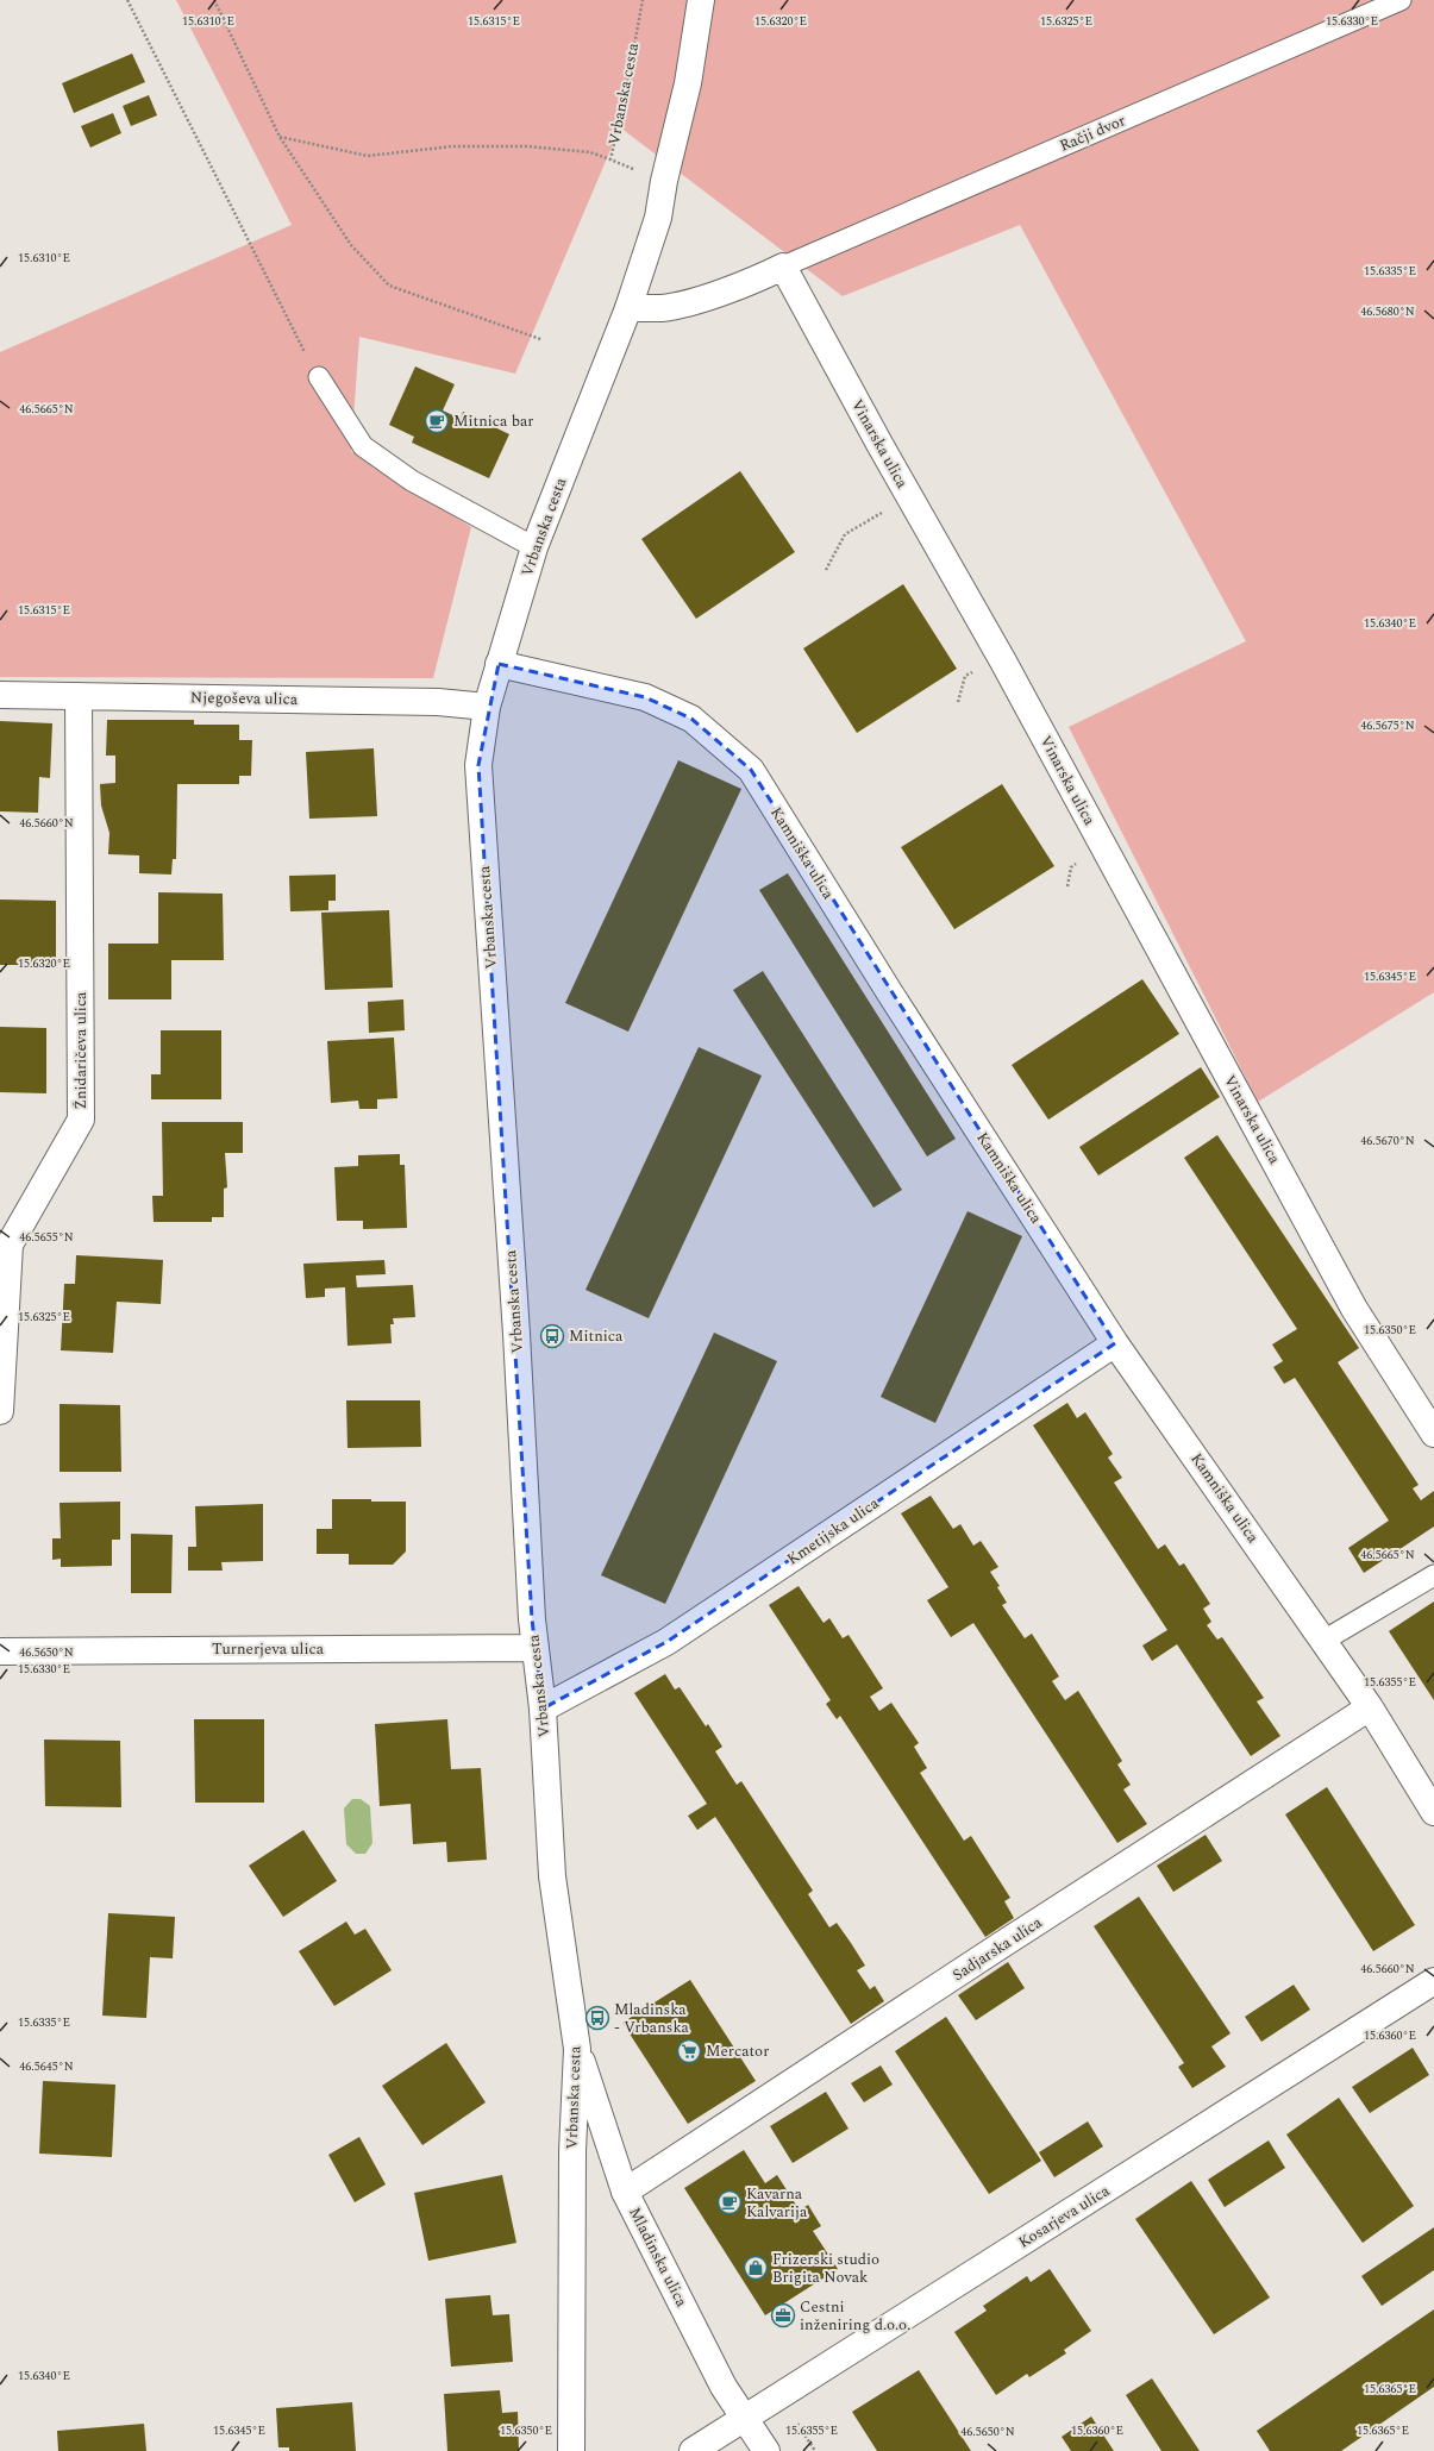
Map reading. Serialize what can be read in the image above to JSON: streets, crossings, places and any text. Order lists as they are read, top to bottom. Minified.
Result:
{"streets":{"street":["Vrbanska cesta","Vinarska ulica","Njegoševa ulica","Kamniška ulica","Žnidaričeva ulica","Kmetijska ulica","Turnerjeva ulica","Sadjarska ulica","Kosarjeva ulica","Mladinska ulica"],"lane":["Račji dvor"]},"crossings":[["Vrbanska cesta","Njegoševa ulica"],["Vrbanska cesta","Kamniška ulica"],["Vrbanska cesta","Kmetijska ulica"],["Vrbanska cesta","Turnerjeva ulica"],["Vrbanska cesta","Mladinska ulica"],["Račji dvor","Vinarska ulica"],["Njegoševa ulica","Žnidaričeva ulica"],["Kamniška ulica","Kmetijska ulica"],["Kamniška ulica","Sadjarska ulica"],["Sadjarska ulica","Mladinska ulica"],["Kosarjeva ulica","Mladinska ulica"]],"places":{"cafe":["Mitnica bar","Kavarna Kalvarija"],"bus stop":["Mitnica","Mladinska - Vrbanska"],"supermarket":["Mercator"],"shop":["Frizerski studio Brigita Novak"],"office":["Cestni inženiring d.o.o."]},"coordinates":["15.6310°E","15.6315°E","15.6320°E","15.6325°E","15.6330°E","15.6335°E","46.5680°N","46.5665°N","15.6340°E","46.5675°N","46.5660°N","15.6345°E","46.5670°N","46.5655°N","15.6350°E","46.5650°N","15.6355°E","15.6360°E","46.5645°N","15.6365°E"]}
